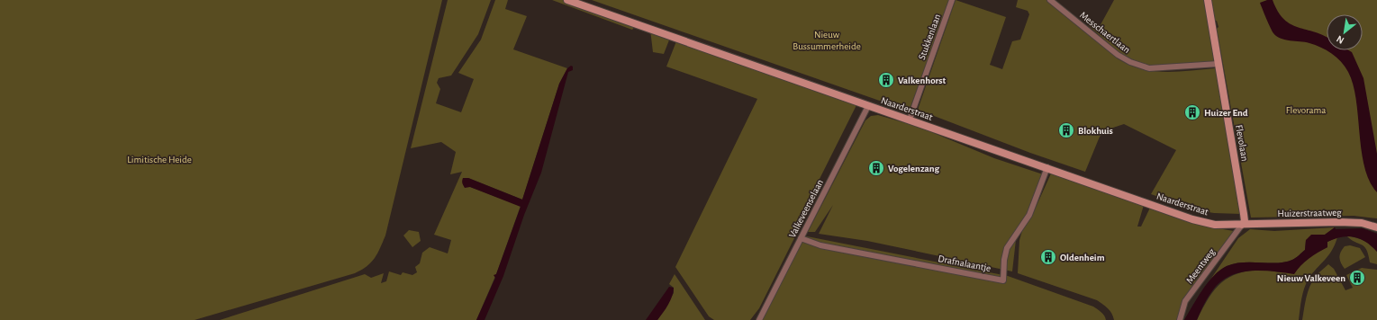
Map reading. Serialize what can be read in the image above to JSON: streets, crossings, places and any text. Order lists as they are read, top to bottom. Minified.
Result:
{"streets":{"street":["Messchaertlaan","Stukkenlaan","Naarderstraat","Flevolaan","Valkeveenselaan","Huizerstraatweg","Drafnalaantje","Meentweg"]},"crossings":[["Messchaertlaan","Flevolaan"],["Stukkenlaan","Naarderstraat"],["Naarderstraat","Flevolaan"],["Naarderstraat","Valkeveenselaan"],["Naarderstraat","Huizerstraatweg"],["Naarderstraat","Drafnalaantje"],["Naarderstraat","Meentweg"],["Flevolaan","Huizerstraatweg"],["Flevolaan","Meentweg"],["Valkeveenselaan","Drafnalaantje"],["Huizerstraatweg","Meentweg"]],"parks":["Nieuw Bussummerheide","Flevorama","Limitische Heide"],"places":{"building":["Valkenhorst","Huizer End","Blokhuis","Vogelenzang","Oldenheim","Nieuw Valkeveen"]},"north":"bottom left"}
